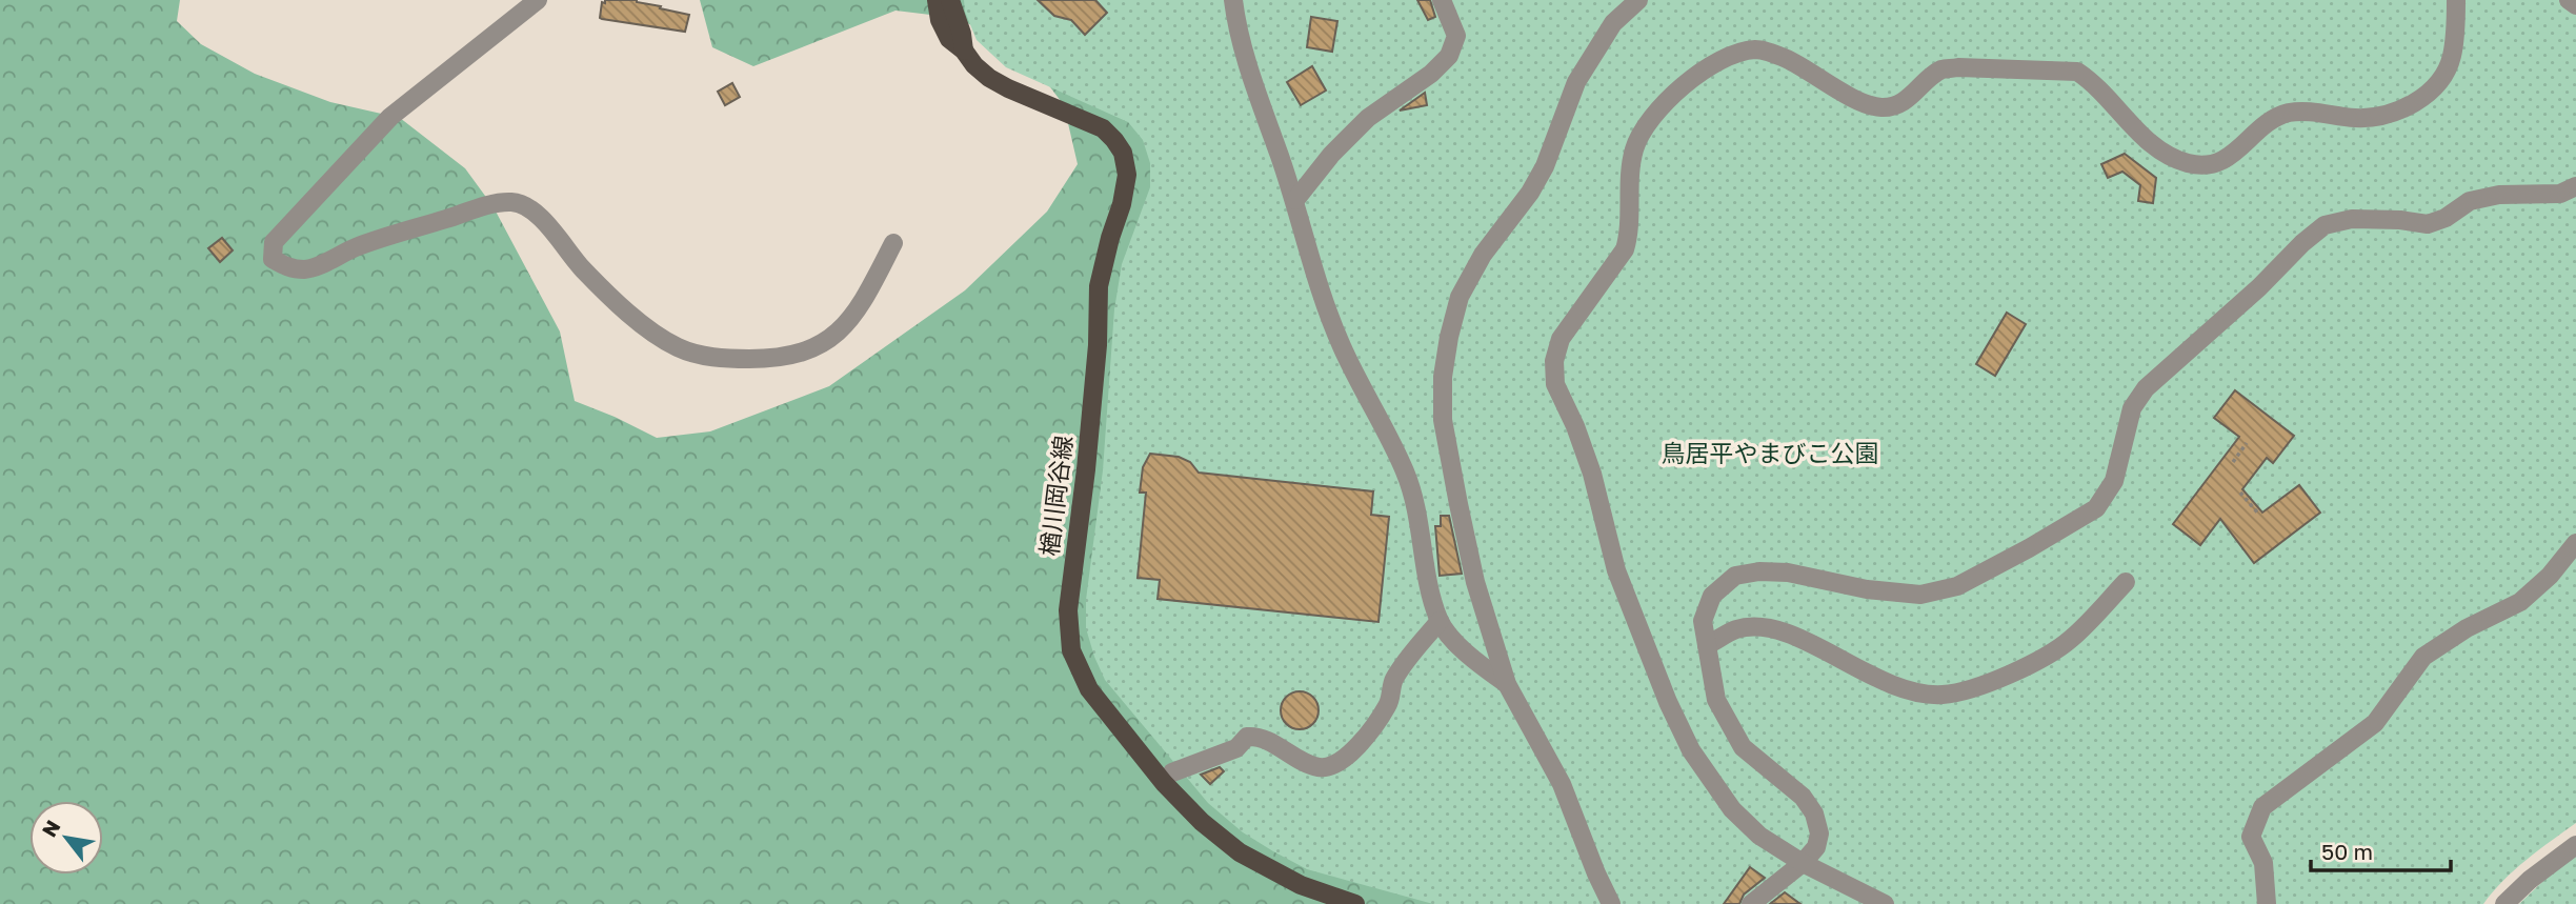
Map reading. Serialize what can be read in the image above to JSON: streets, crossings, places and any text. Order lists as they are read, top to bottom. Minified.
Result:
{"streets":{"main road":["楢川岡谷線"]},"parks":["鳥居平やまびこ公園"],"scale_bar":"50 m","north":"top left"}
